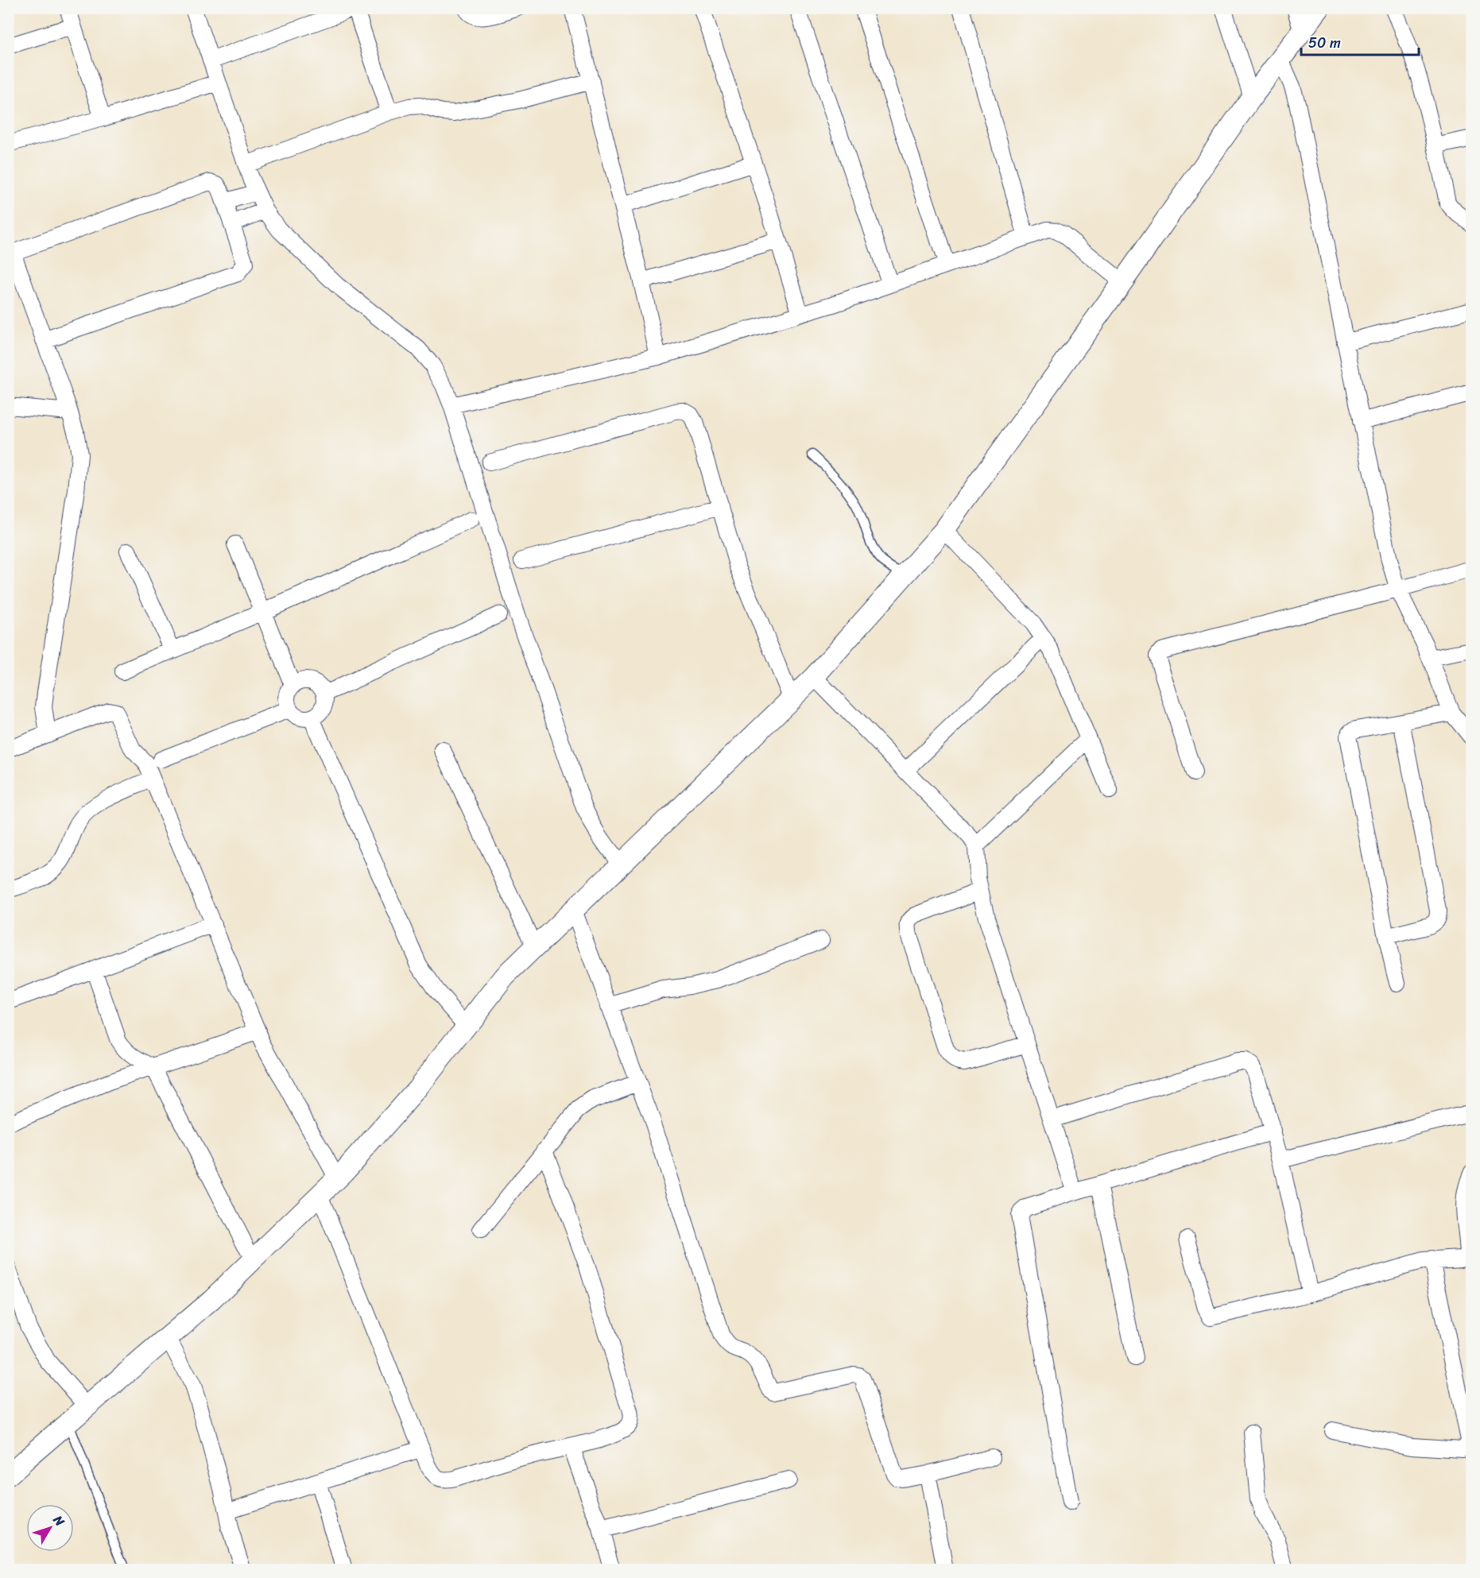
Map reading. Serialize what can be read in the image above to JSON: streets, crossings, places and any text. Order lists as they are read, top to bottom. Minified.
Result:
{"scale_bar":"50 m","north":"top right"}
